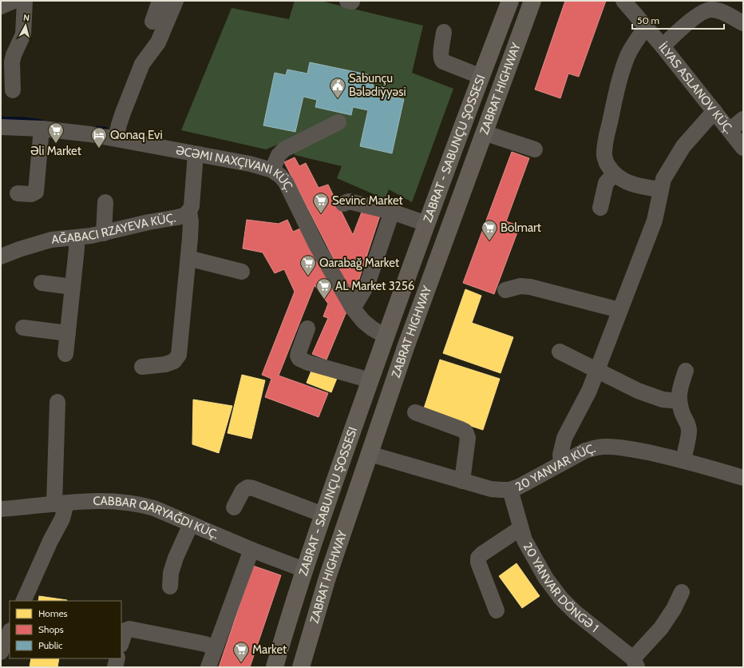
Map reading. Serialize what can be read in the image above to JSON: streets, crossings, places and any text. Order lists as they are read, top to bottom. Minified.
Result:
{"streets":{"main road":["ZABRAT HIGHWAY","ZABRAT - SABUNÇU ŞOSSESI"],"street":["İLYAS ASLANOV KÜÇ.","20 YANVAR KÜÇ.","20 YANVAR DÖNGƏ 1"]},"crossings":[["ZABRAT HIGHWAY","20 YANVAR KÜÇ."],["20 YANVAR KÜÇ.","20 YANVAR DÖNGƏ 1"]],"places":{"public building":["Sabunçu Bələdiyyəsi"],"supermarket":["Əli Market","Sevinc Market","Bolmart","Qarabağ Market","AL Market 3256","Market"],"hotel":["Qonaq Evi"]},"legend":["Homes","Shops","Public"],"scale_bar":"50 m","north":"top"}
